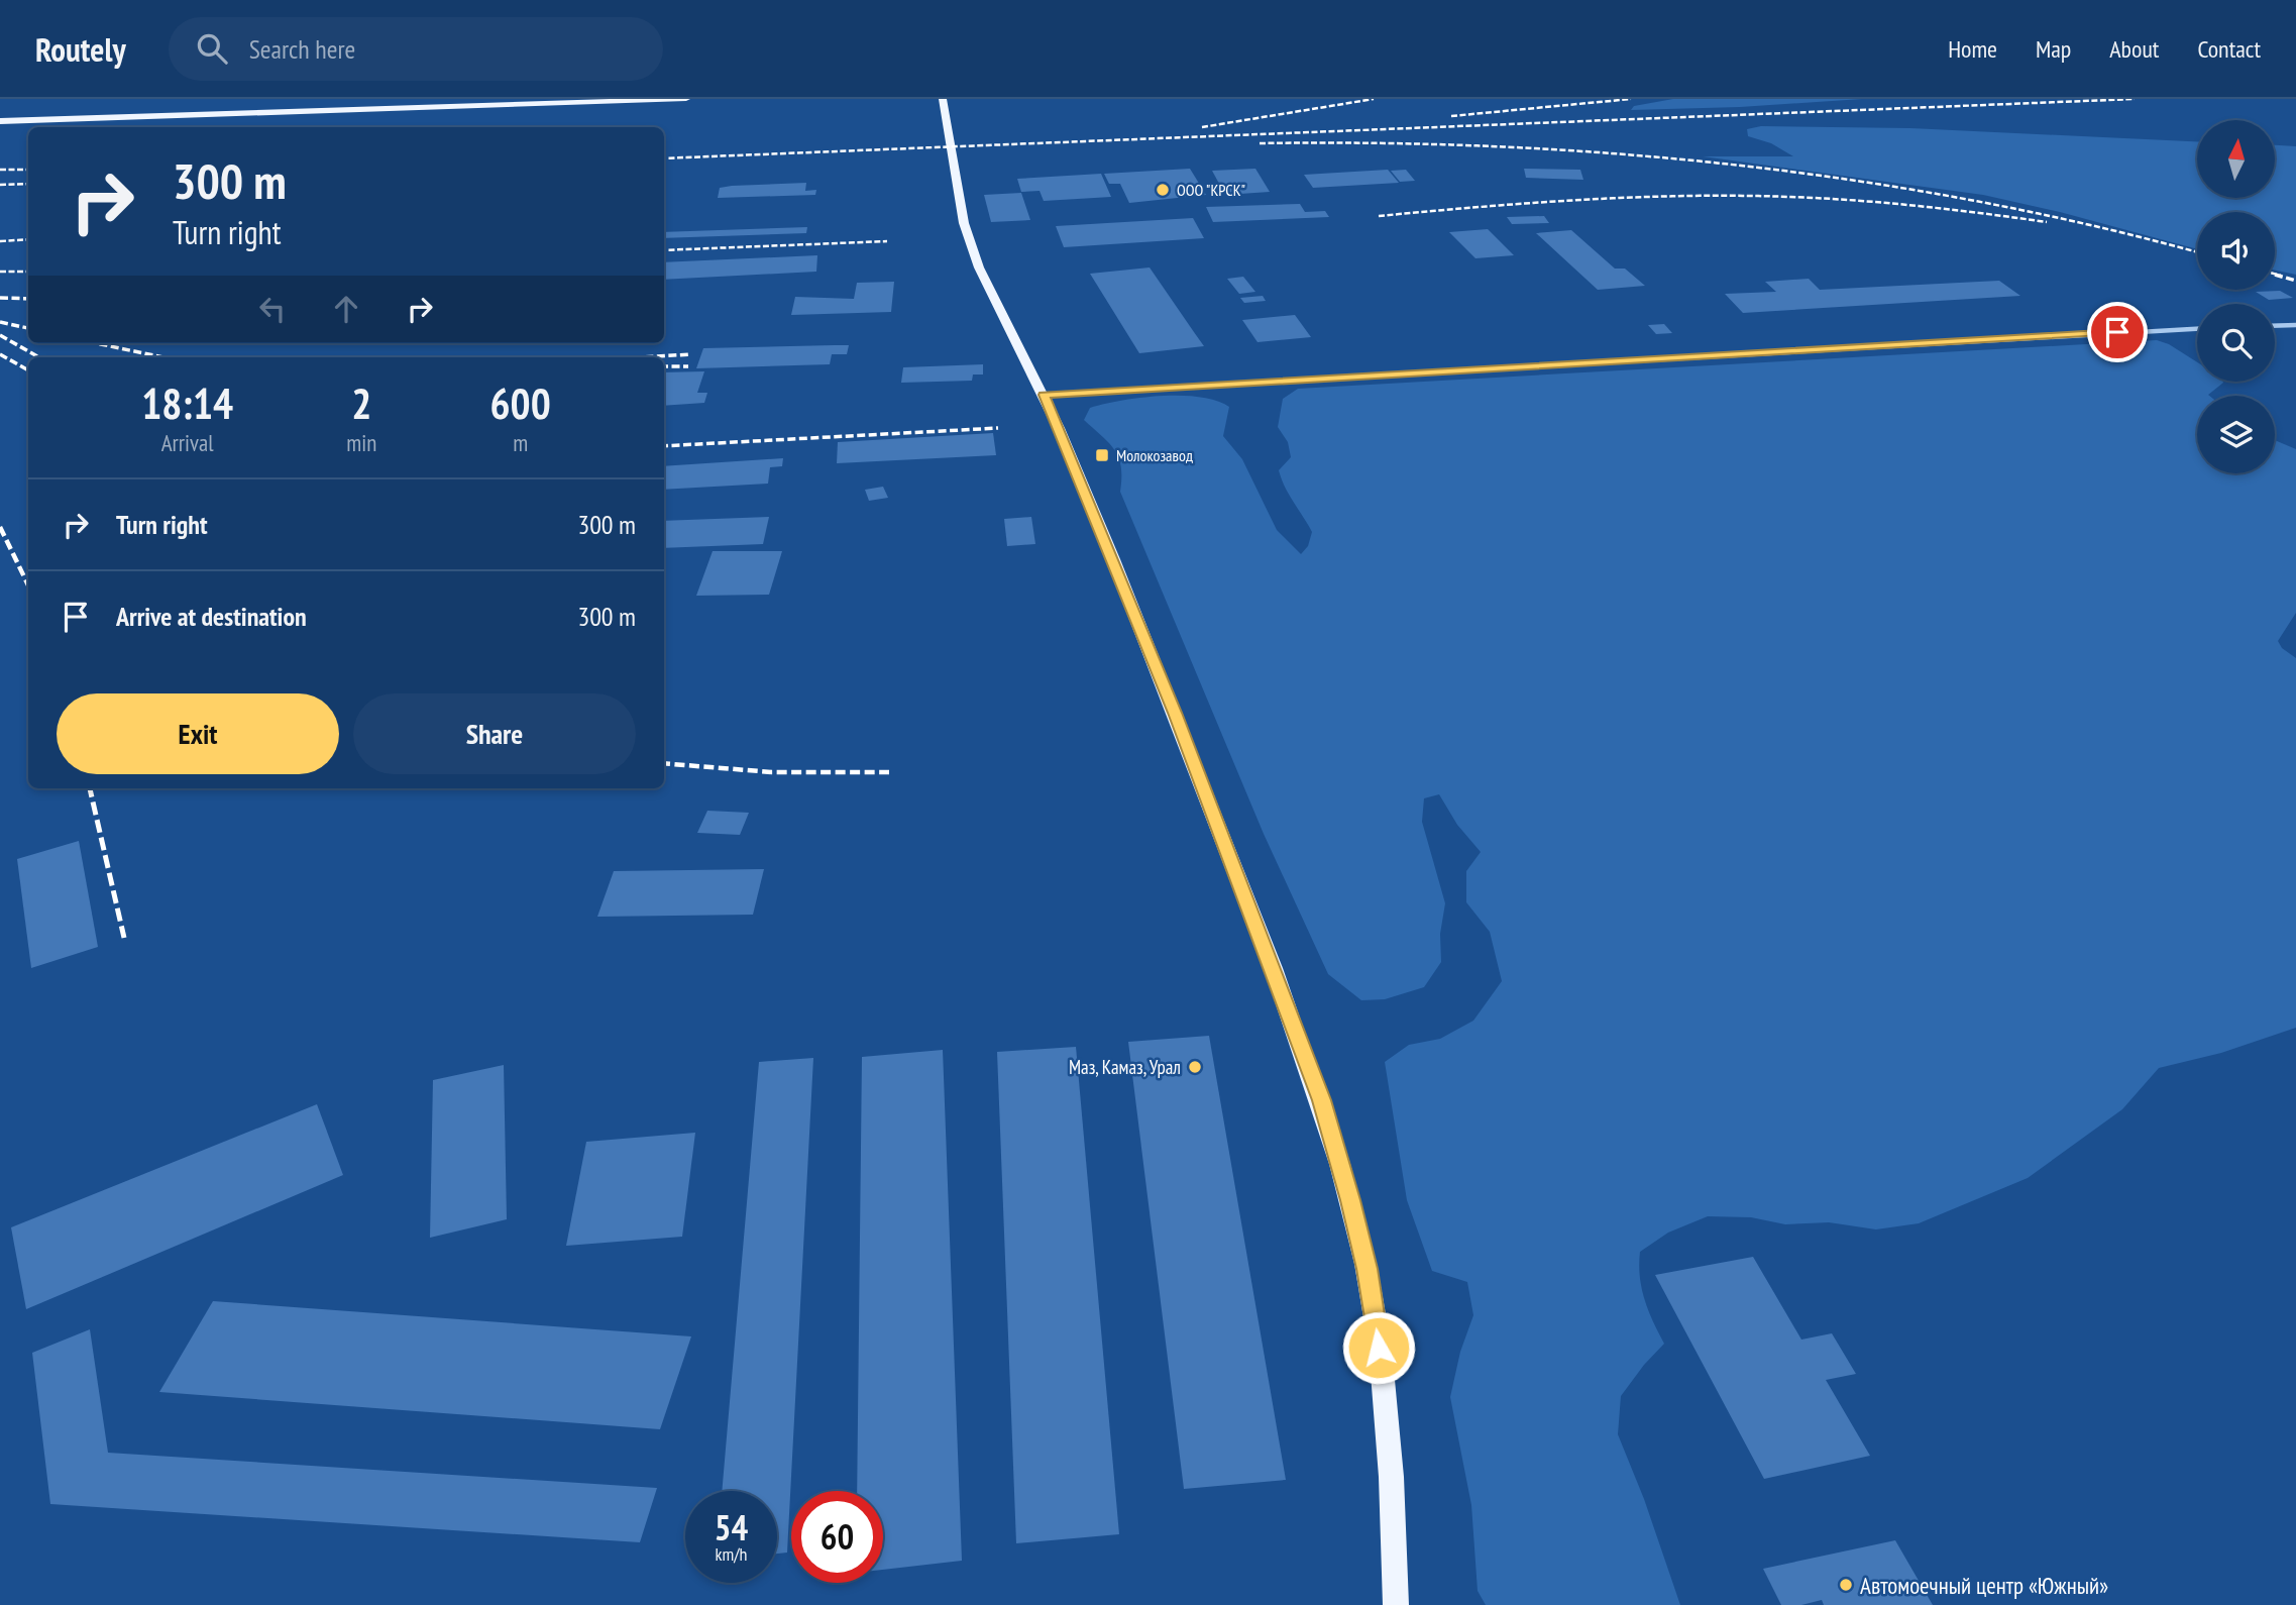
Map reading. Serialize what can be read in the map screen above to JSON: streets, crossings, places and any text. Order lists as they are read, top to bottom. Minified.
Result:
{"places":{"other":["ООО \"КРСК\"","Маз, Камаз, Урал","Автомоечный центр «Южный»"],"transit":["Молокозавод"]},"north":"top","page":{"header":"Routely","search":"Search here","nav":["Home","Map","About","Contact"],"turn":["300 m","Turn right"],"eta":["18:14","Arrival","2","min","600","m"],"list":[{"name":"Turn right","value":"300 m"},{"name":"Arrive at destination","value":"300 m"}],"buttons":["Exit","Share"],"speed":"54 km/h","limit":"60"}}
